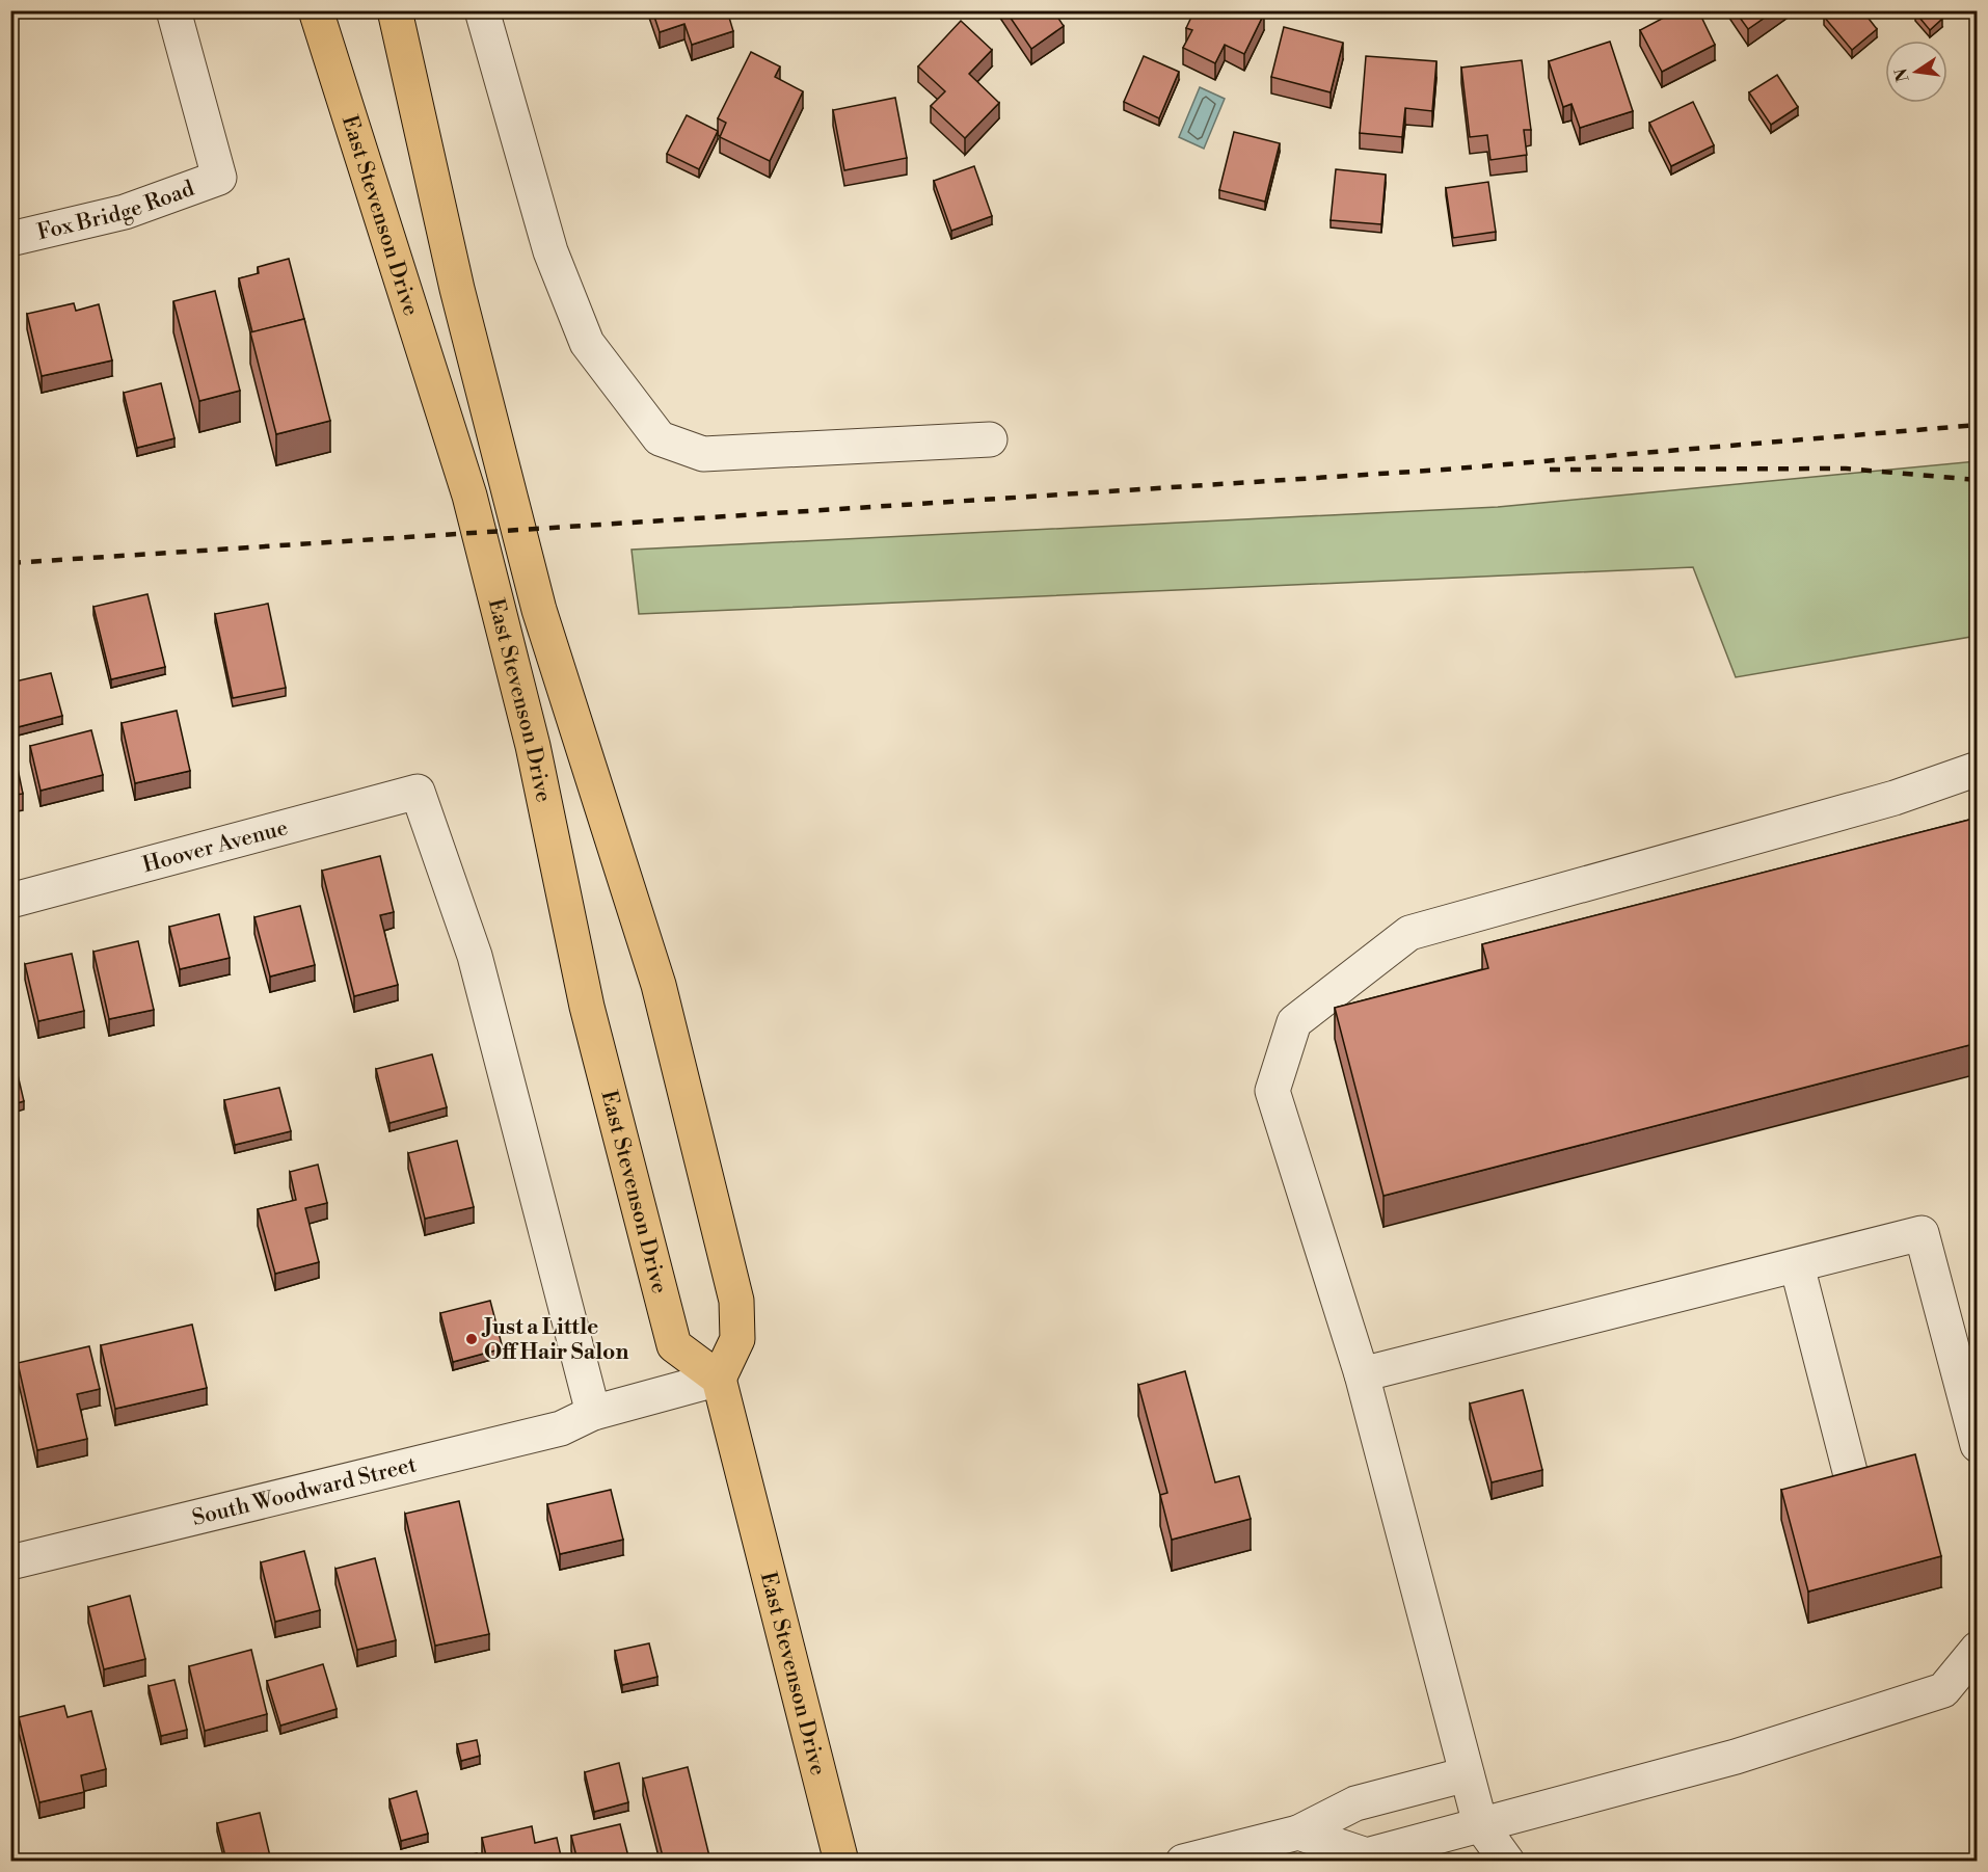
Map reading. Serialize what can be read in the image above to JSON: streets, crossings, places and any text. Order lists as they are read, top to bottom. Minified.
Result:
{"streets":{"main road":["East Stevenson Drive"],"street":["Fox Bridge Road","Hoover Avenue","South Woodward Street"]},"crossings":[["East Stevenson Drive","South Woodward Street"],["Hoover Avenue","South Woodward Street"]],"places":["Just a Little Off Hair Salon"],"north":"left"}
